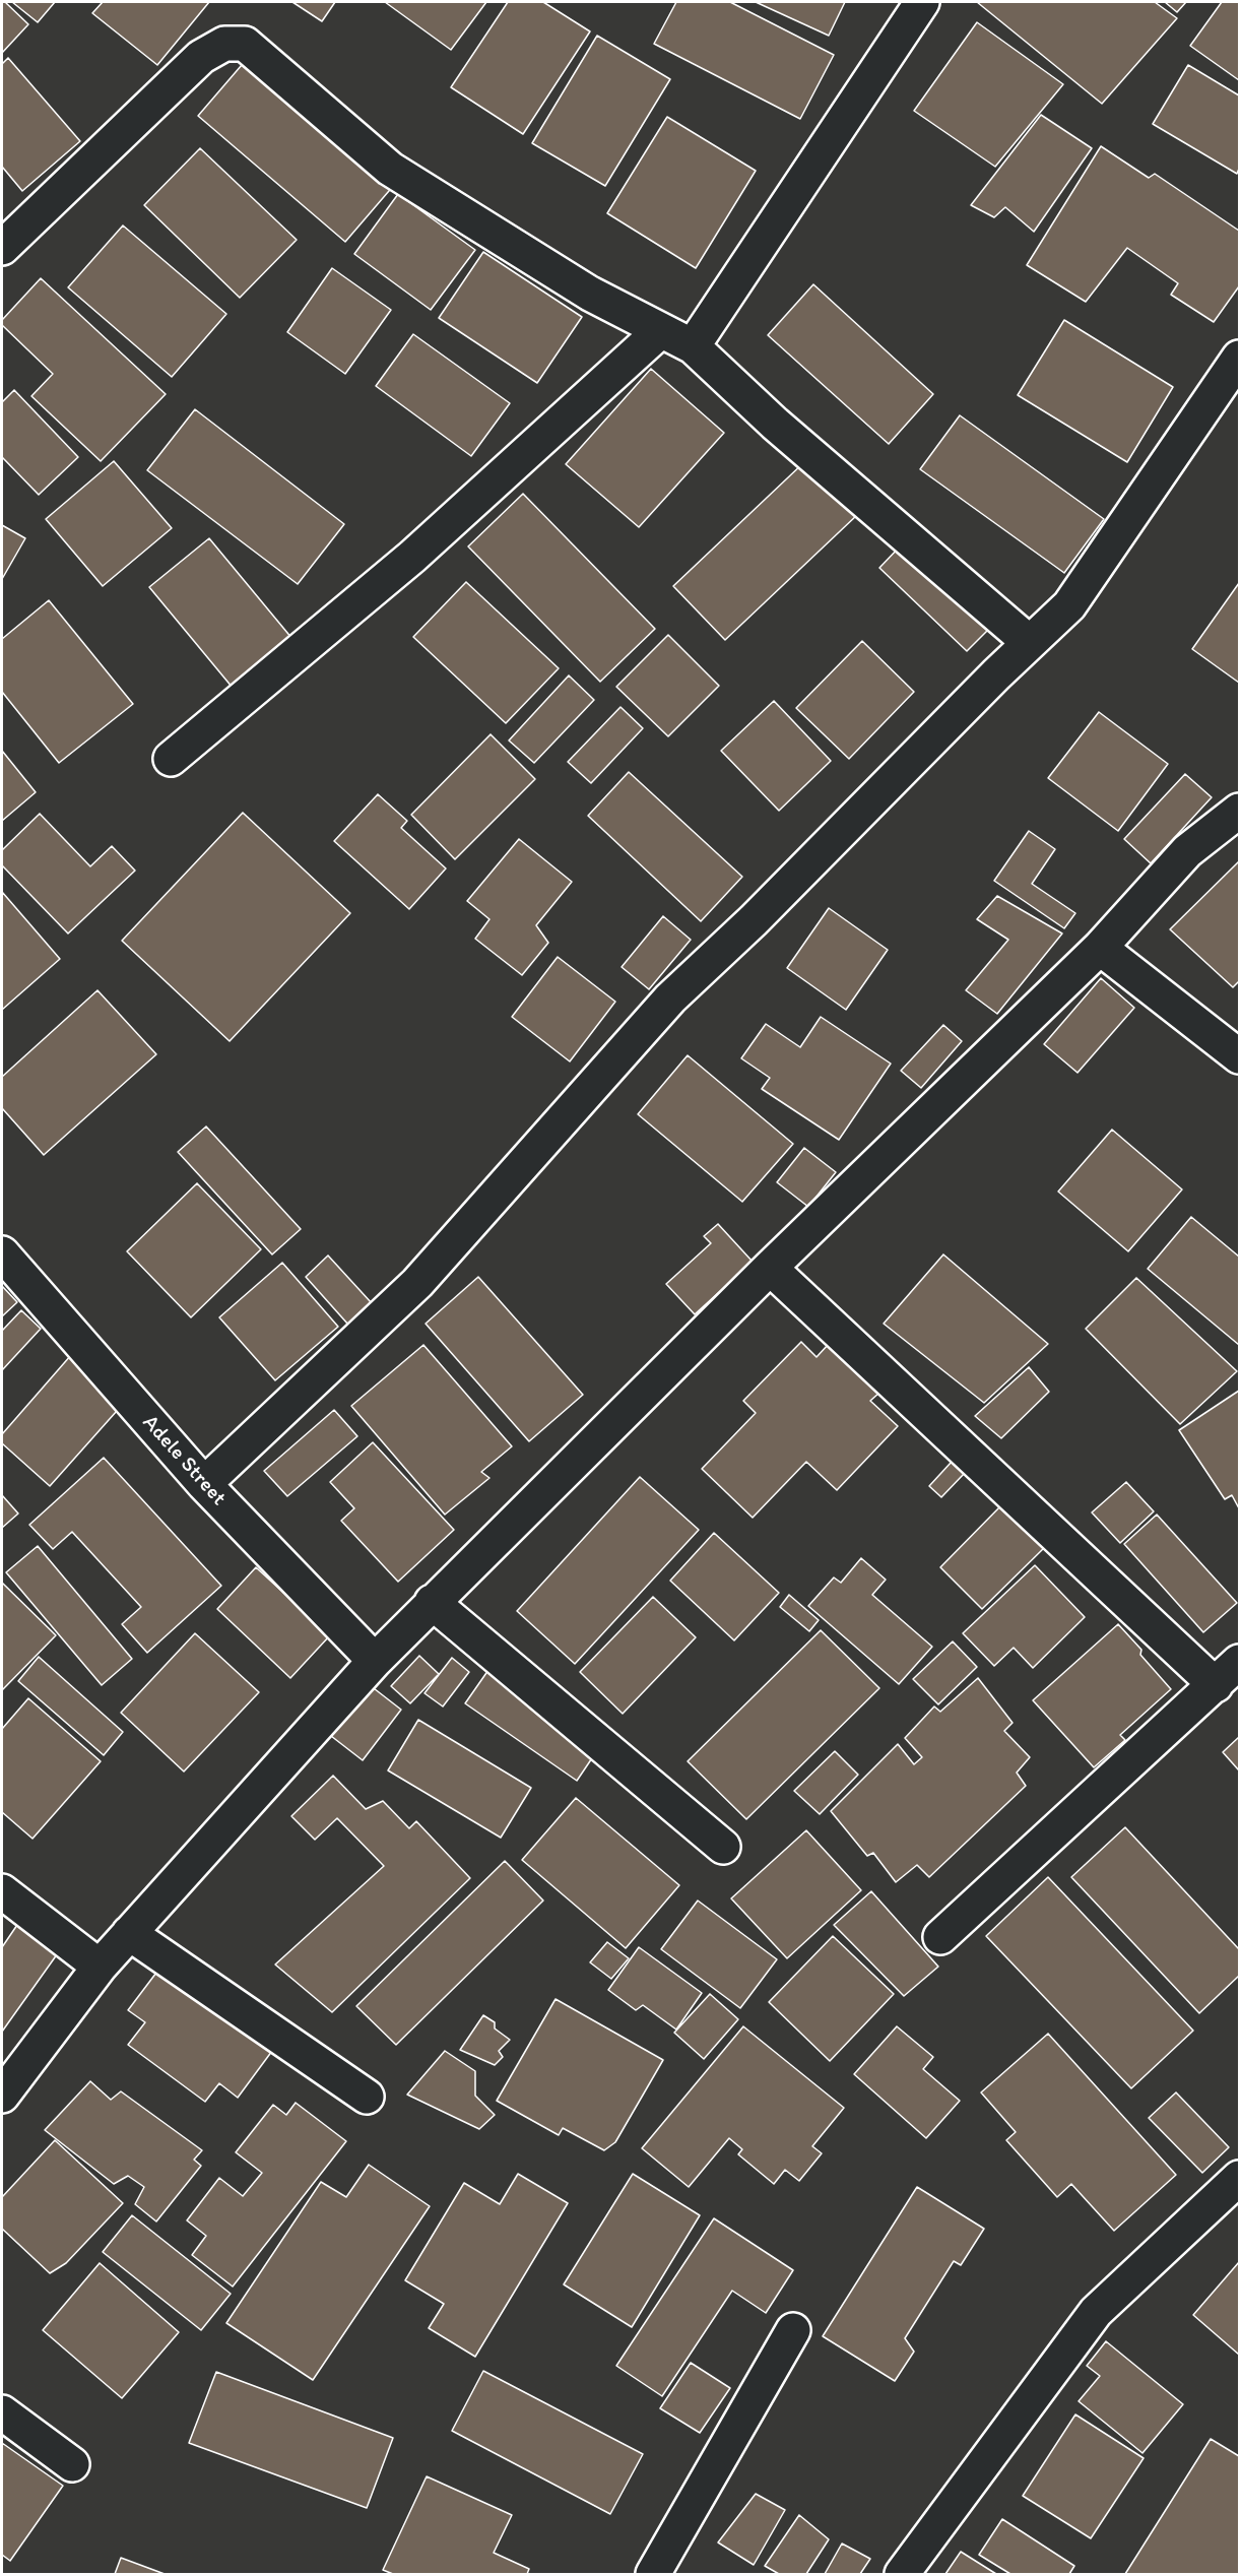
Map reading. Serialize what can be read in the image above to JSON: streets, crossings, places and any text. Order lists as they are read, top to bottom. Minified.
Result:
{"streets":{"street":["Adele Street"]}}
